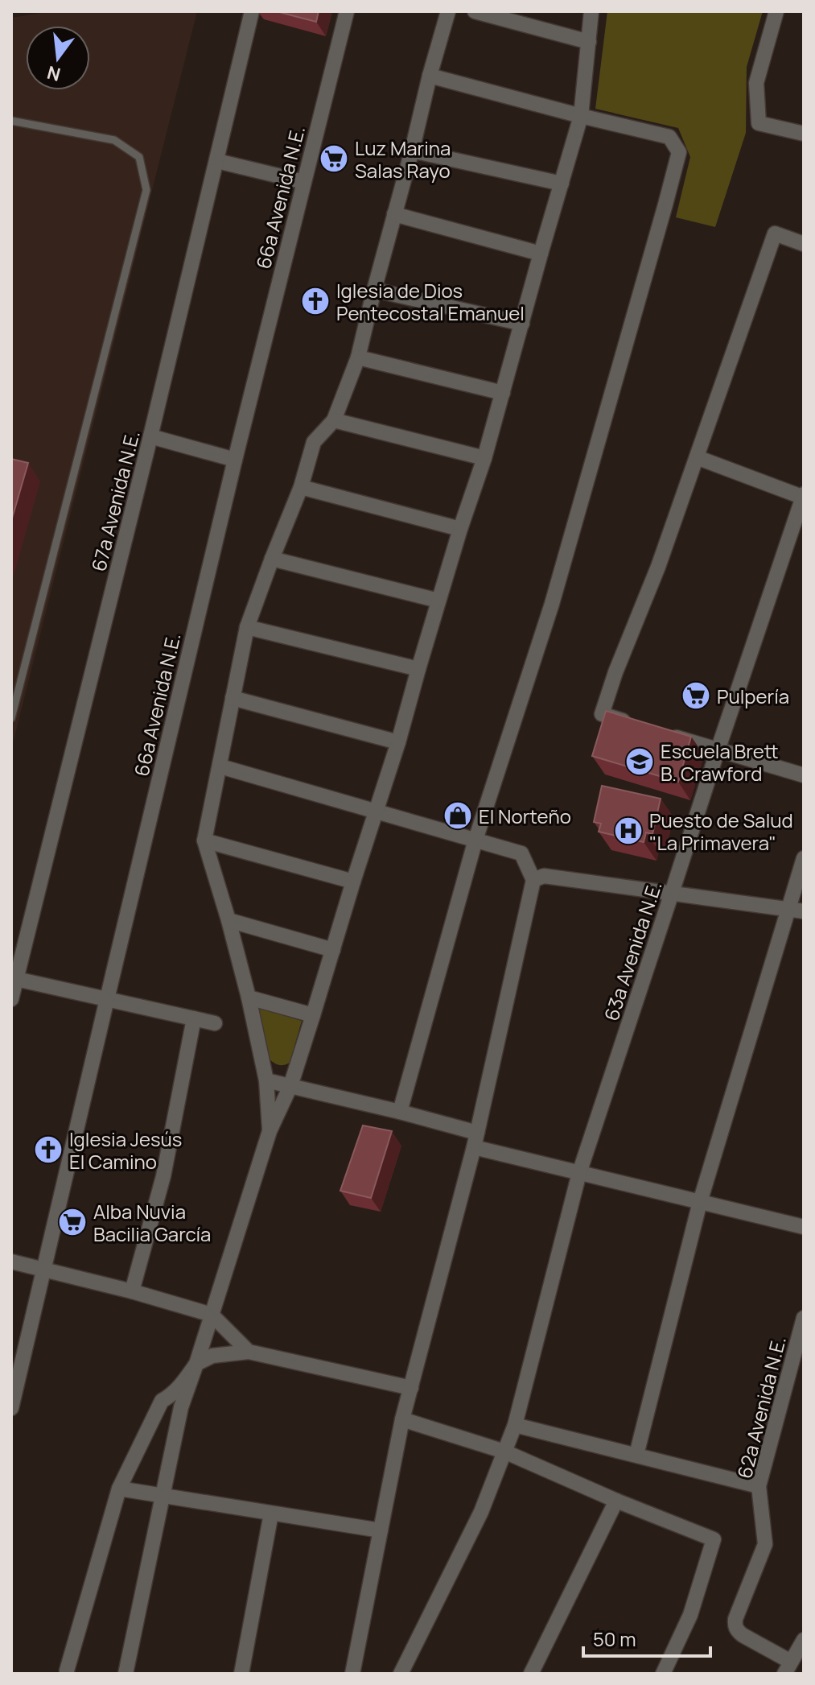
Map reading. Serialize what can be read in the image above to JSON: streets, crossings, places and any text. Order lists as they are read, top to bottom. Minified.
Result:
{"streets":{"street":["66a Avenida N.E.","67a Avenida N.E.","63a Avenida N.E.","62a Avenida N.E."]},"places":{"supermarket":["Luz Marina Salas Rayo","Pulpería","Alba Nuvia Bacilia García"],"church":["Iglesia de Dios Pentecostal Emanuel","Iglesia Jesús El Camino"],"school or university":["Escuela Brett B. Crawford"],"shop":["El Norteño"],"hospital":["Puesto de Salud \"La Primavera\""]},"scale_bar":"50 m","north":"bottom"}
